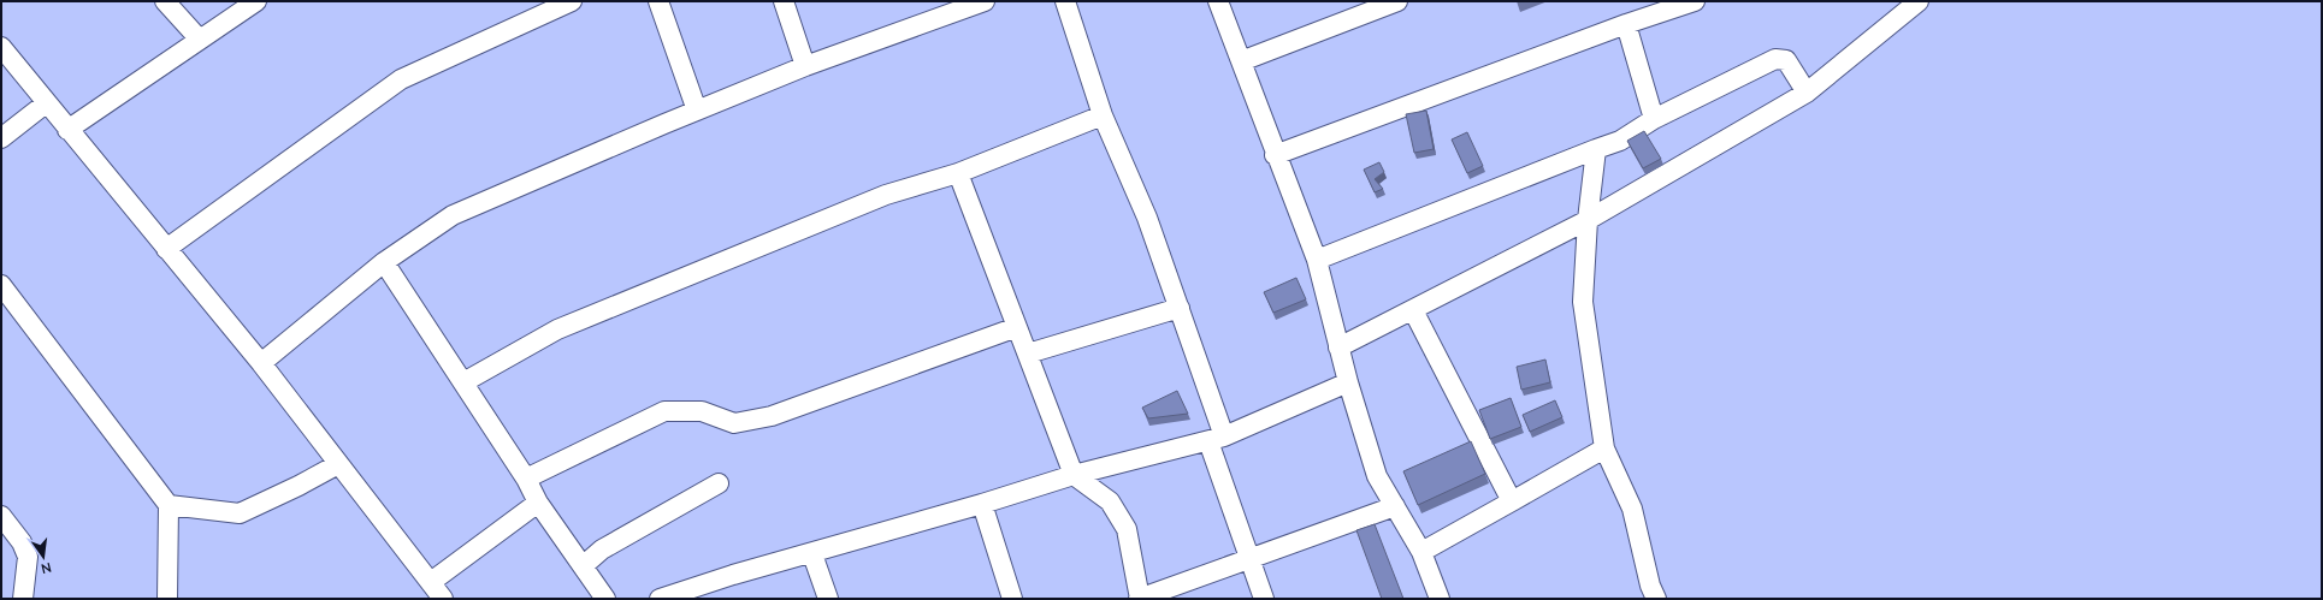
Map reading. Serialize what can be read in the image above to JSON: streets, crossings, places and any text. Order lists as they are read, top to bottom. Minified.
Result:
{"north":"bottom"}
